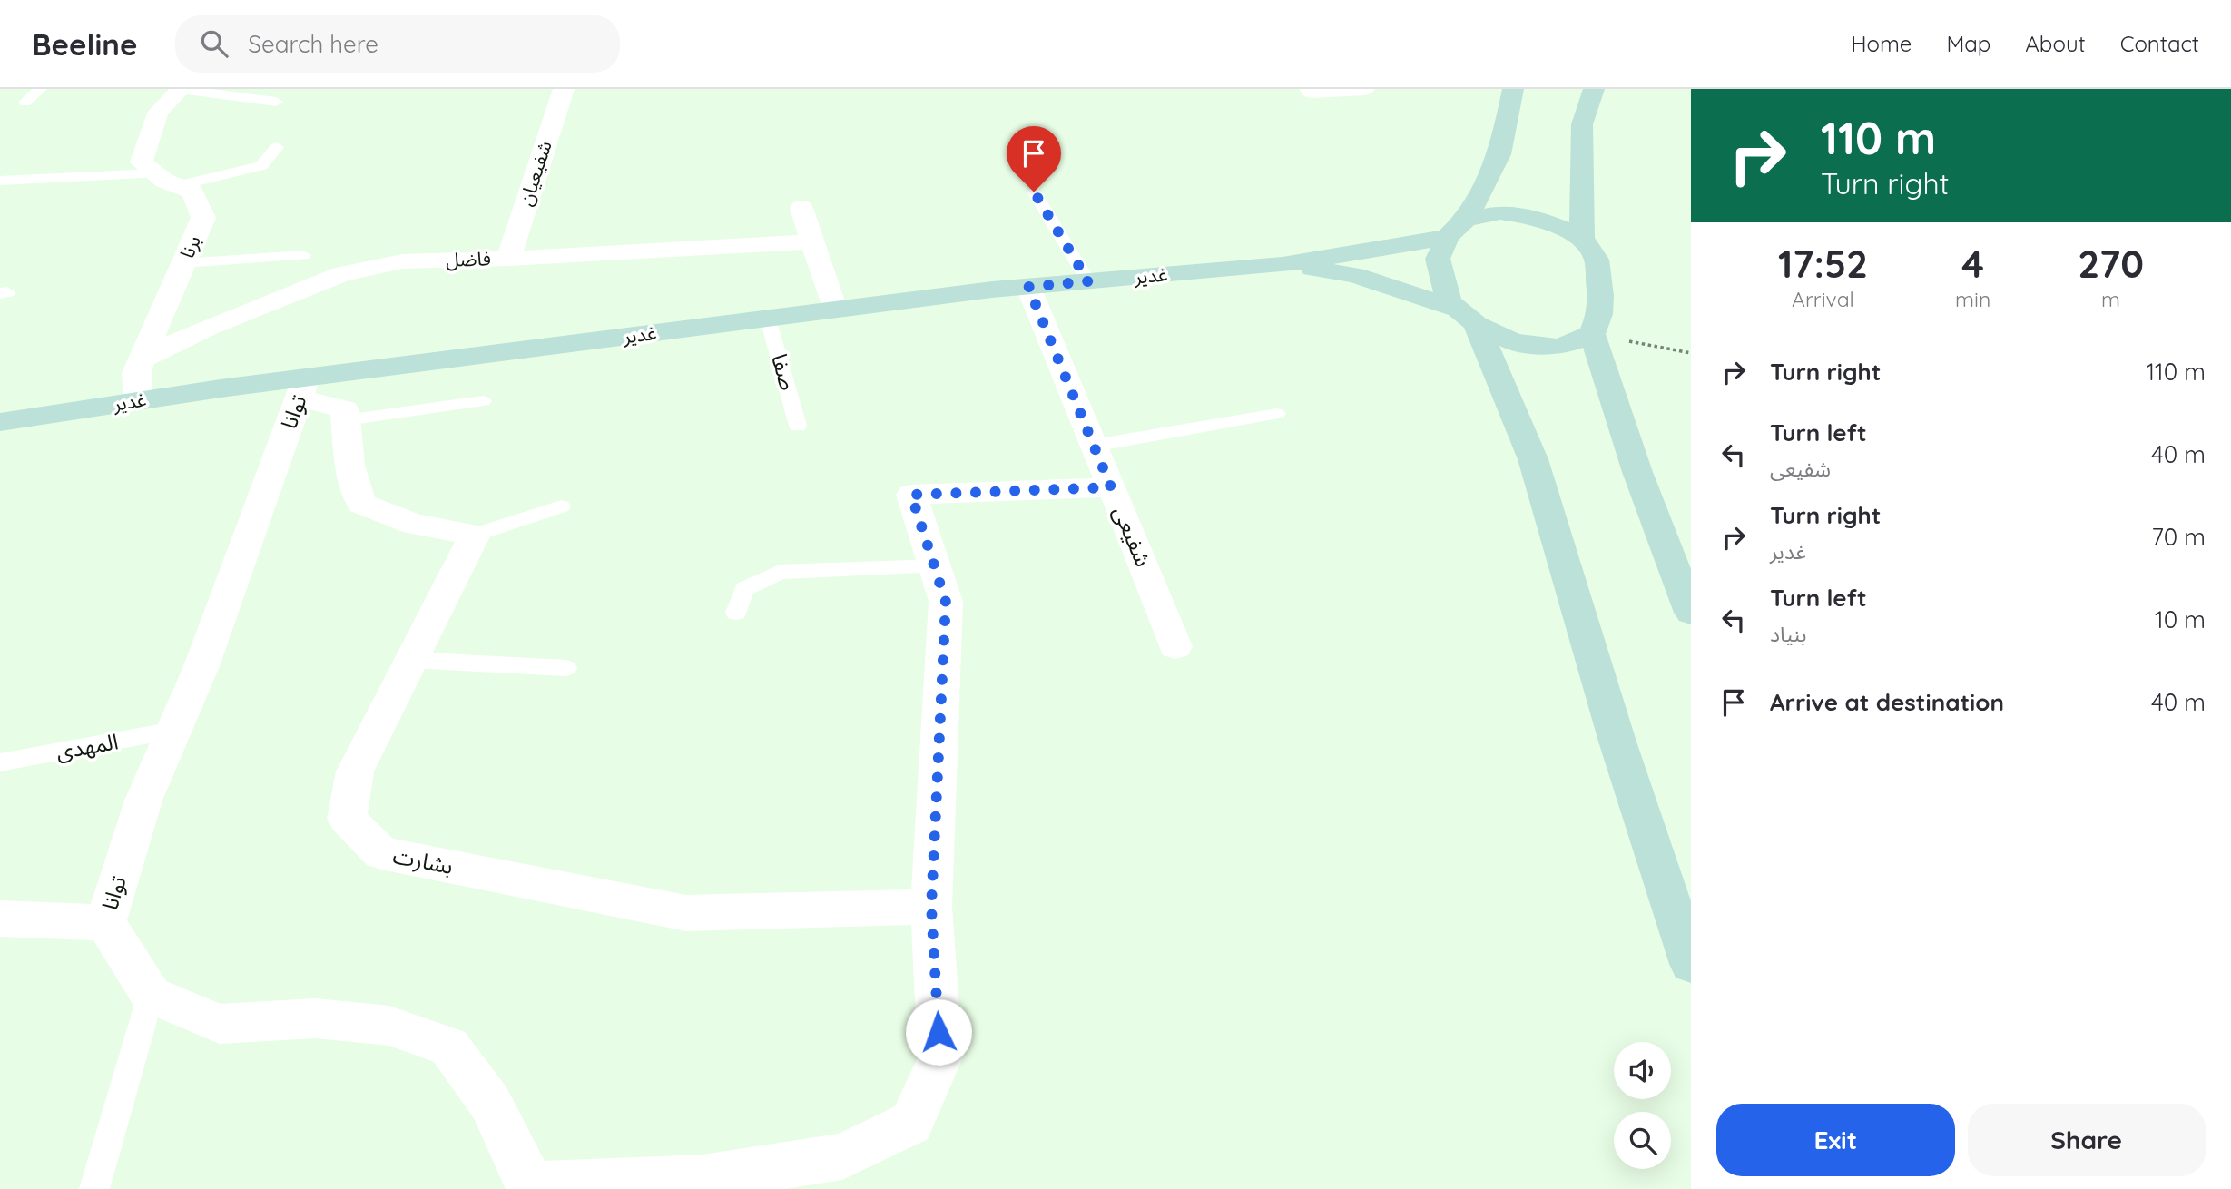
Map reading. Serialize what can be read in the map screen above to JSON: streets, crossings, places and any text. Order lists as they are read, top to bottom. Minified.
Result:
{"streets":{"main road":["غدیر"],"street":["شفیعیان","برنا","فاضل","توانا","شفیعی","بشارت"],"lane":["صفا","المهدی"]},"crossings":[["شفیعیان","فاضل"],["برنا","فاضل"],["برنا","غدیر"],["غدیر","صفا"],["غدیر","توانا"],["غدیر","شفیعی"],["توانا","المهدی"]],"page":{"header":"Beeline","search":"Search here","nav":["Home","Map","About","Contact"],"turn":["110 m","Turn right"],"eta":["17:52","Arrival","4","min","270","m"],"list":[{"name":"Turn right","value":"110 m"},{"name":"Turn left","note":"شفیعی","value":"40 m"},{"name":"Turn right","note":"غدیر","value":"70 m"},{"name":"Turn left","note":"بنیاد","value":"10 m"},{"name":"Arrive at destination","value":"40 m"}],"buttons":["Exit","Share"]}}
